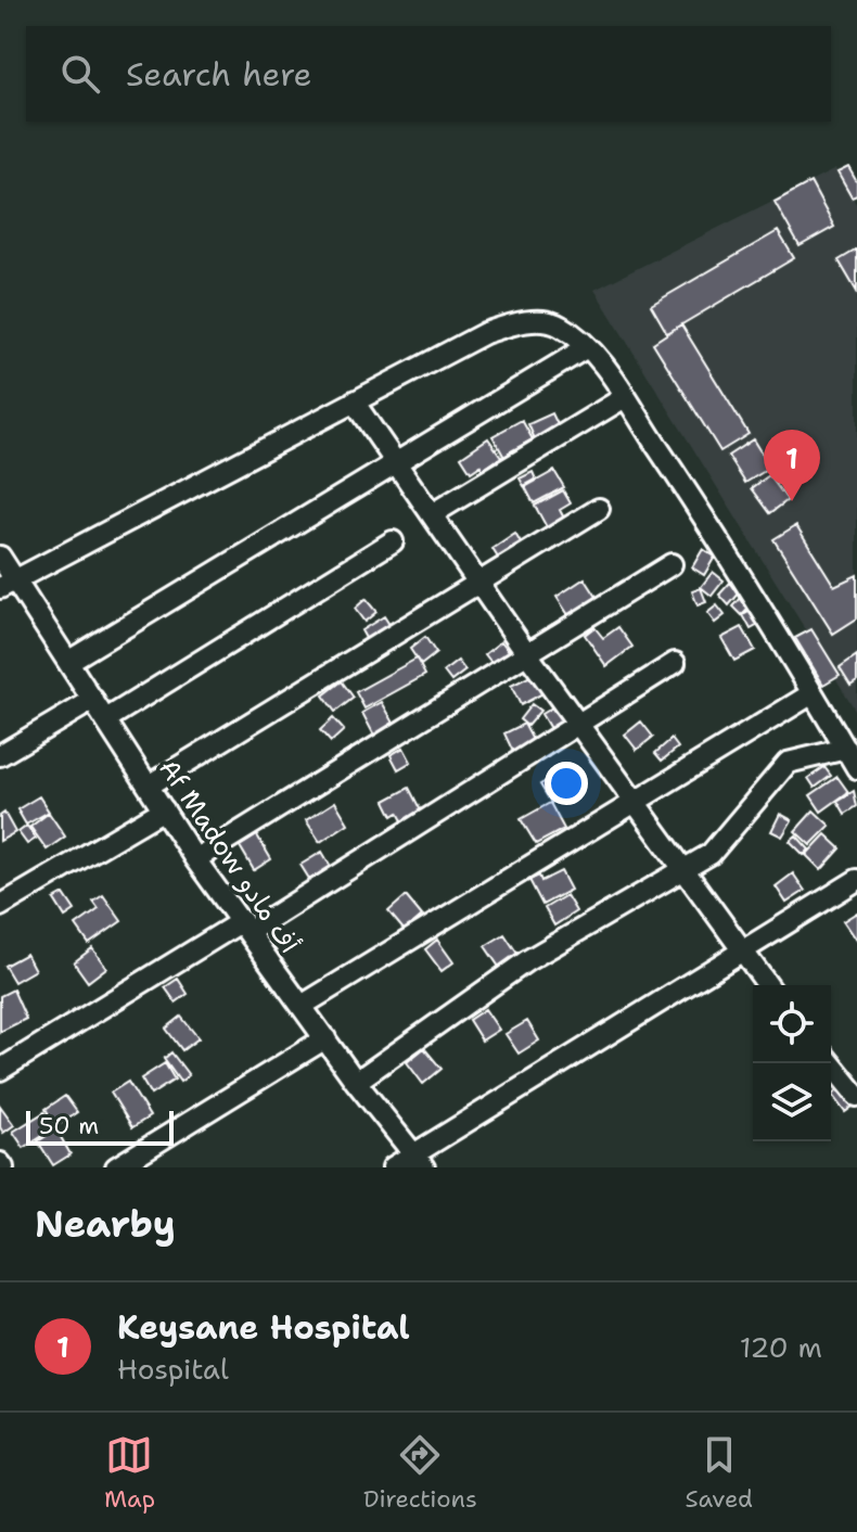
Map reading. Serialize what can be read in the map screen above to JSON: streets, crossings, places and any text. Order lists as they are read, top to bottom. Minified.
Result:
{"streets":{"street":["Af Madow أف مادو"]},"scale_bar":"50 m","page":{"search":"Search here","pins":"1","scale":"50 m","heading":"Nearby","list":[{"mark":"1","name":"Keysane Hospital","note":"Hospital","value":"120 m"}],"nav":["Map","Directions","Saved"]}}
